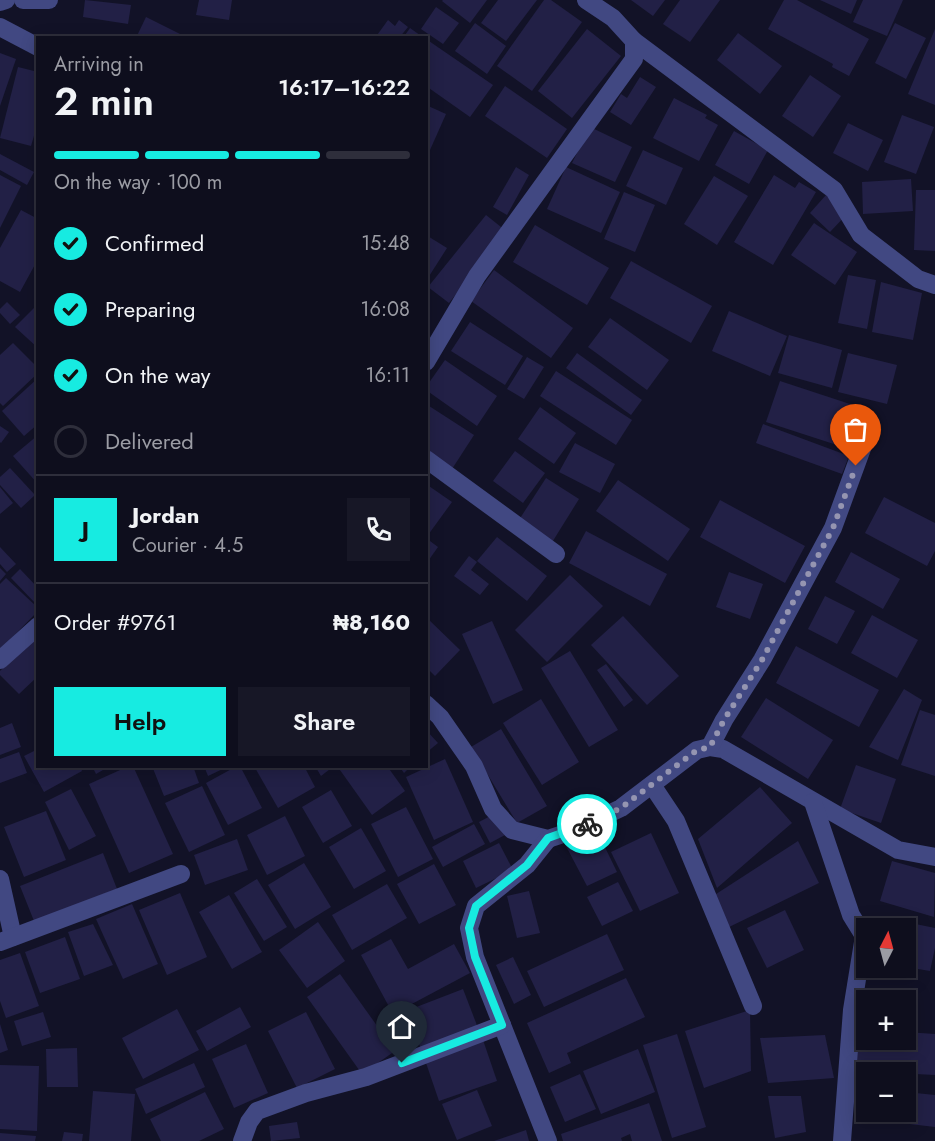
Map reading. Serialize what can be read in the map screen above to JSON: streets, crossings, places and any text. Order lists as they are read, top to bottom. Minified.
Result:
{"north":"top","page":{"heading":["2 min","Arriving in","16:17–16:22"],"panel":["Jordan","Courier · 4.5","Order #9761","₦8,160"],"bar":"On the way · 100 m","list":[["Confirmed","15:48"],["Preparing","16:08"],["On the way","16:11"],"Delivered"],"round":"J","buttons":["Help","Share"],"map_buttons":["+","−"]}}
